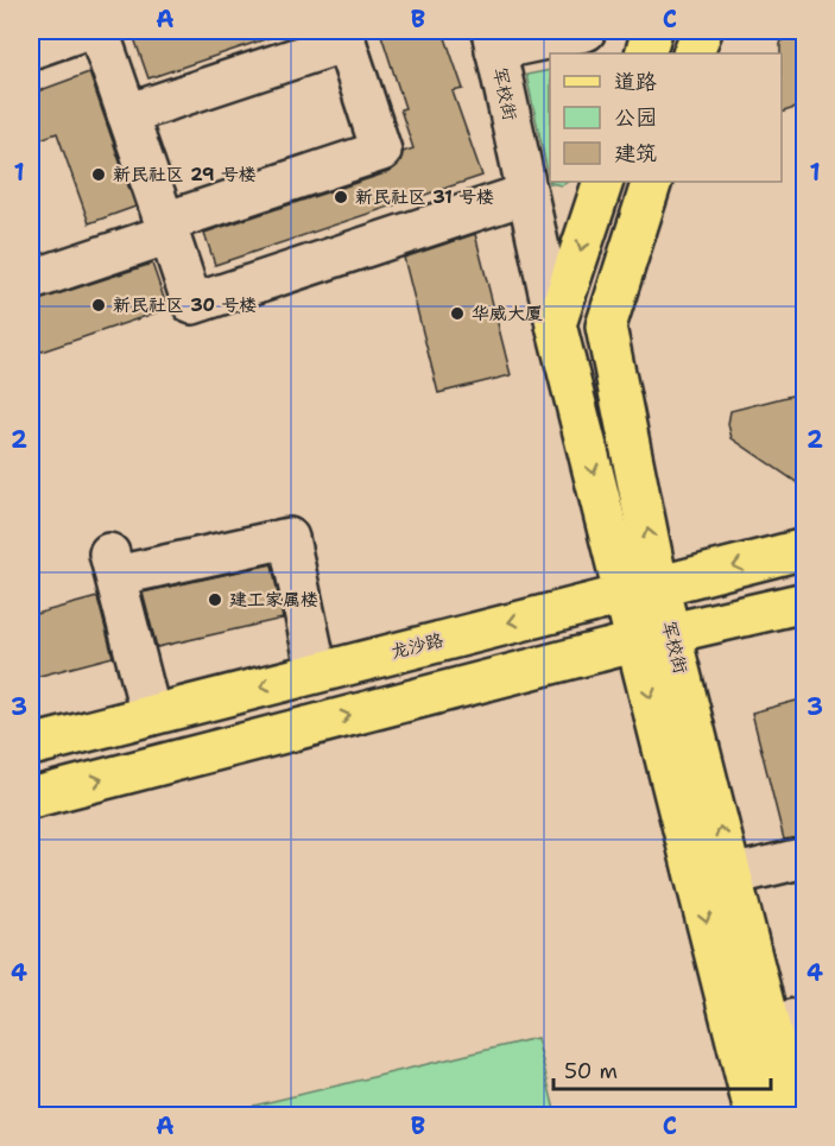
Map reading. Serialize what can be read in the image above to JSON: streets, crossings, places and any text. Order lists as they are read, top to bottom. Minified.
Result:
{"streets":{"main road":["军校街","龙沙路"]},"crossings":[["军校街","龙沙路"]],"places":["新民社区 29 号楼","新民社区 31 号楼","新民社区 30 号楼","华威大厦","建工家属楼"],"legend":["道路","公园","建筑"],"scale_bar":"50 m","grid":{"columns":["A","B","C"],"rows":["1","2","3","4"]}}
